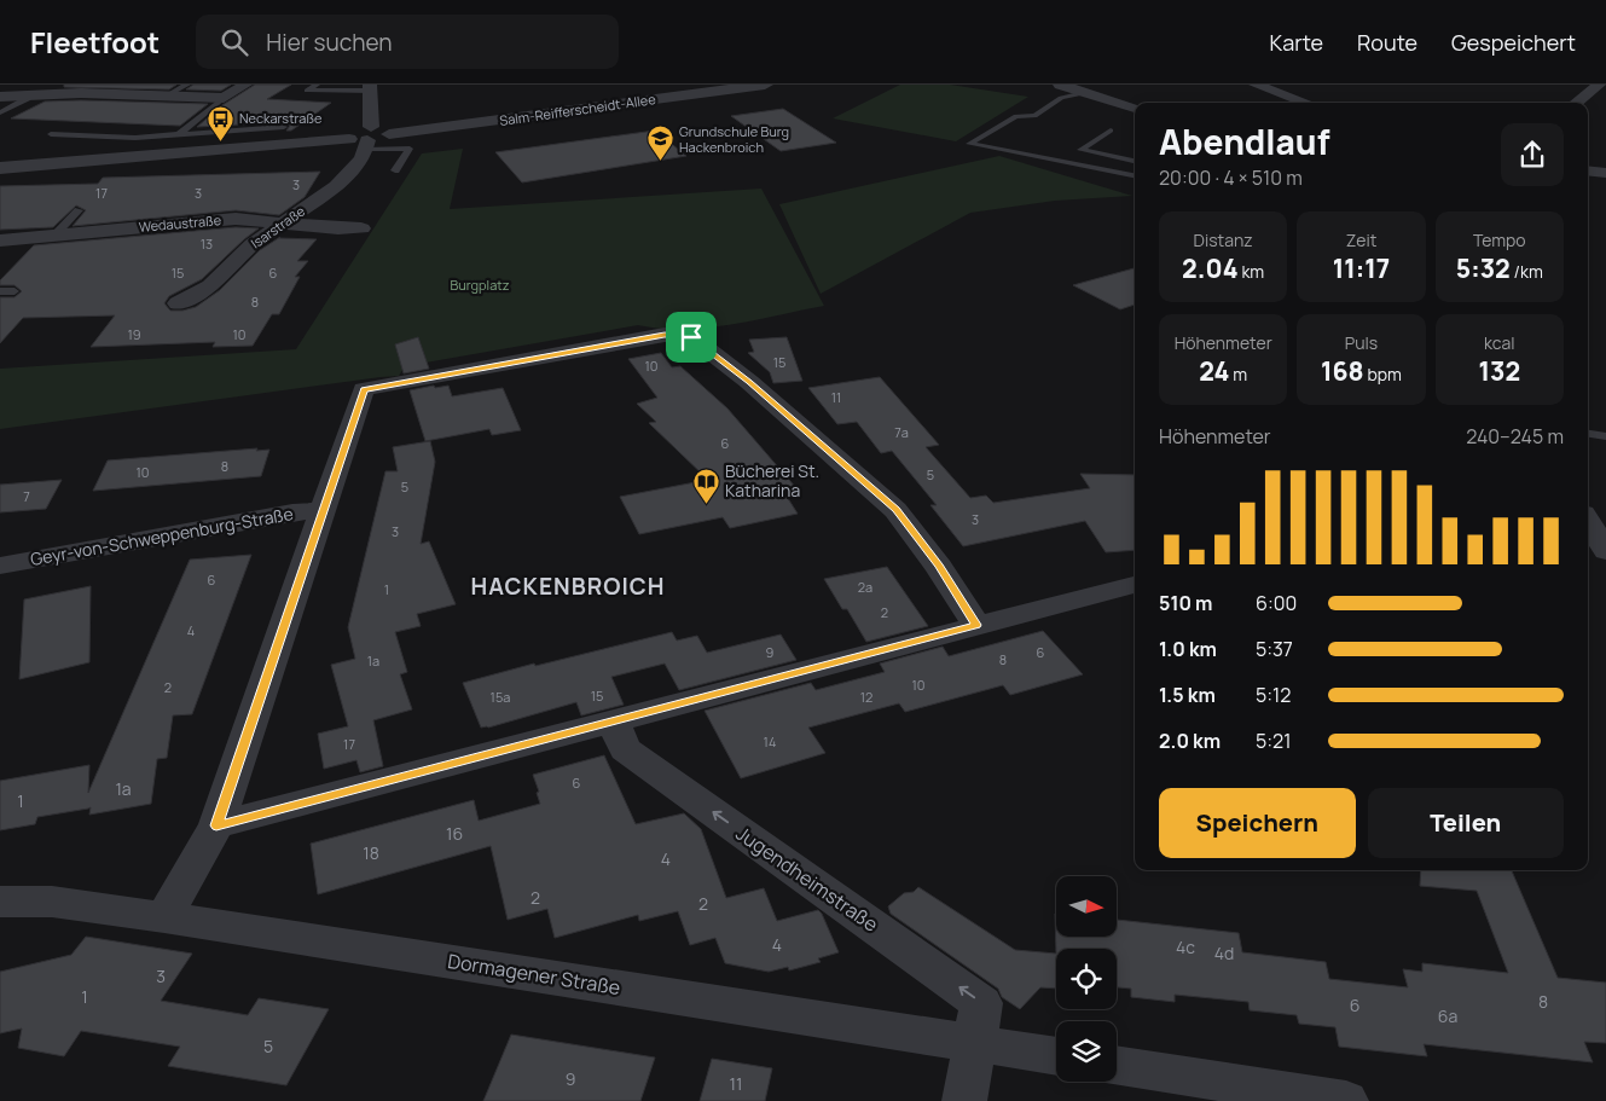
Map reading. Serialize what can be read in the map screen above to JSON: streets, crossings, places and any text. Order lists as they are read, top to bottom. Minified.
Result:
{"streets":{"street":["Salm-Reifferscheidt-Allee","Wedaustraße","Isarstraße","Geyr-von-Schweppenburg-Straße","Jugendheimstraße","Dormagener Straße"]},"crossings":[["Wedaustraße","Isarstraße"],["Jugendheimstraße","Dormagener Straße"]],"one_way":["Jugendheimstraße"],"districts":["HACKENBROICH"],"parks":["Burgplatz"],"places":{"bus stop":["Neckarstraße"],"school or university":["Grundschule Burg Hackenbroich"],"library":["Bücherei St. Katharina"]},"house_numbers":["3","17","3","13","15","6","8","19","10","15","10","11","7a","6","8","10","5","5","7","3","3","6","2a","1","2","4","9","6","8","1a","10","2","15","15a","12","14","17","6","1a","1","16","18","4","2","2","4","4c","4d","3","1","8","6","6a","5","9","11"],"north":"right","page":{"header":"Fleetfoot","search":"Hier suchen","nav":["Karte","Route","Gespeichert"],"heading":["Abendlauf","20:00 · 4 × 510 m"],"stats":[["Distanz","2.04 km"],["Zeit","11:17"],["Tempo","5:32 /km"],["Höhenmeter","24 m"],["Puls","168 bpm"],["kcal","132"]],"chart":["Höhenmeter","240–245 m"],"list":[{"name":"510 m","note":"6:00"},{"name":"1.0 km","note":"5:37"},{"name":"1.5 km","note":"5:12"},{"name":"2.0 km","note":"5:21"}],"buttons":["Speichern","Teilen"]}}
